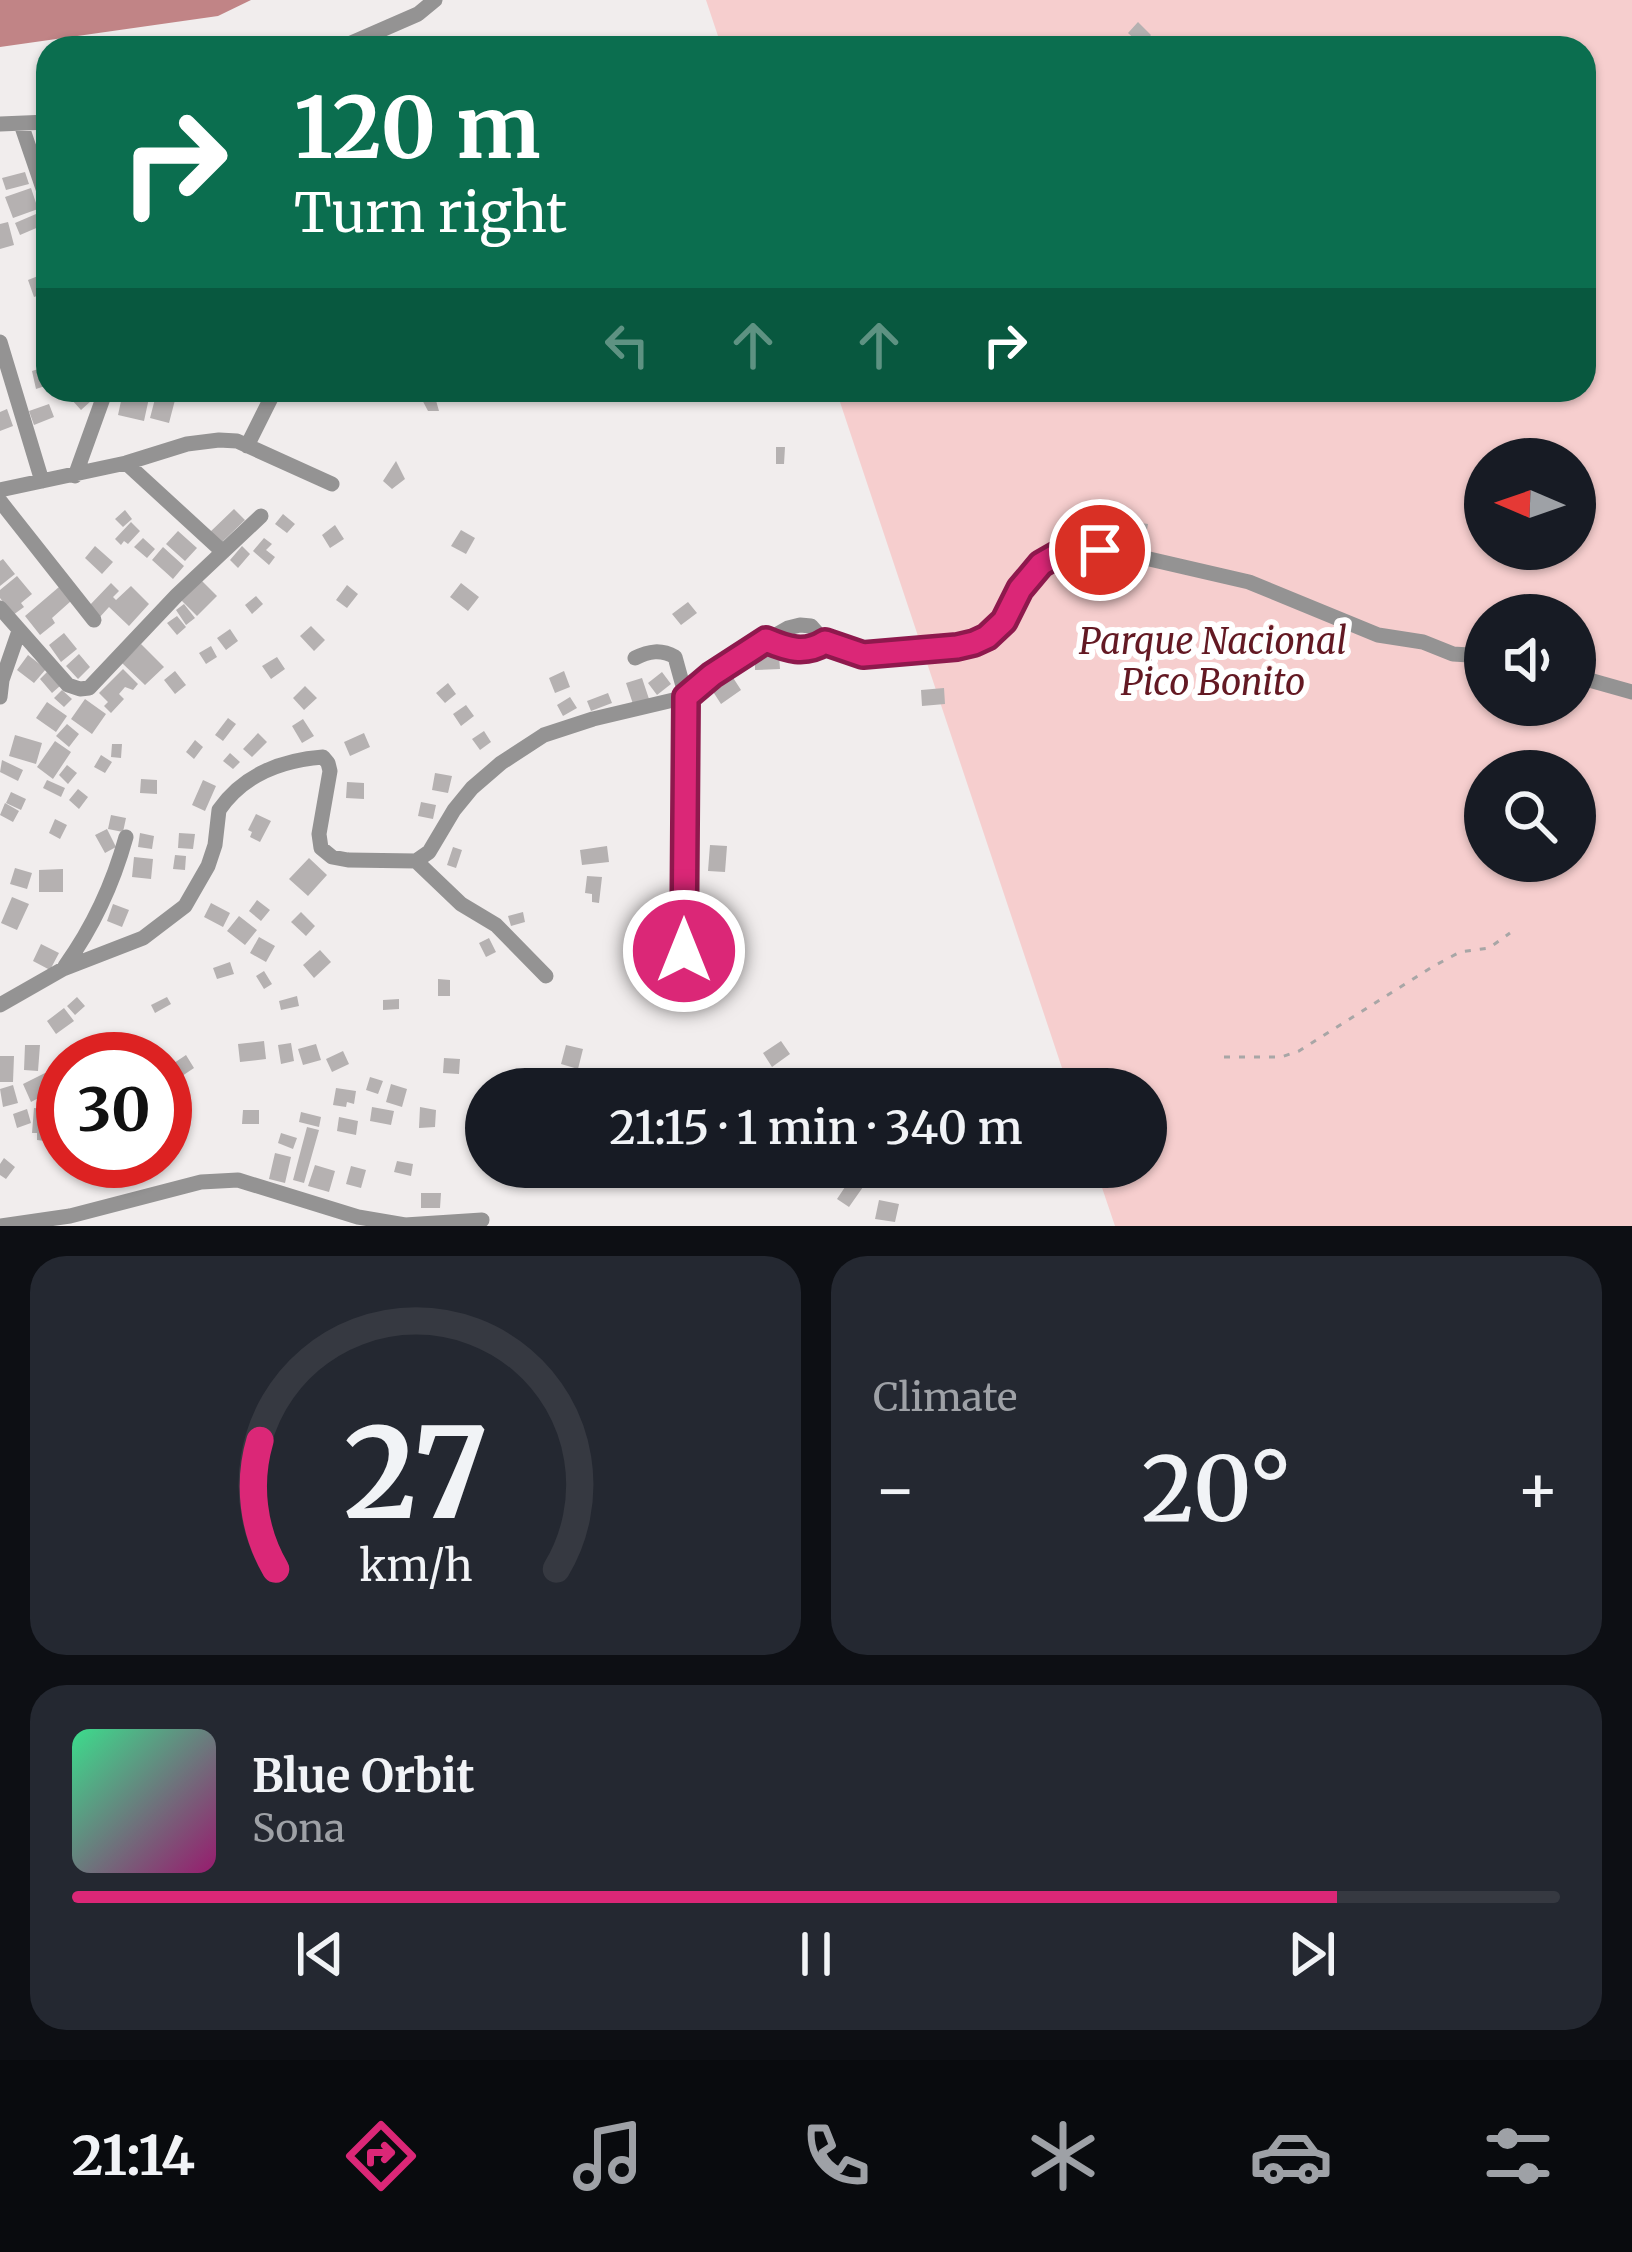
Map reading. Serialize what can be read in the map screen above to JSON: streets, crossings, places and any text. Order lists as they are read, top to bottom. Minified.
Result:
{"parks":["Parque Nacional Pico Bonito"],"north":"left","page":{"turn":["120 m","Turn right"],"limit":"30","trip":"21:15 · 1 min · 340 m","tile":"Climate","heat":["−","20°","+"],"song":["Blue Orbit","Sona"],"tabs":"21:14","gauge":["27","km/h"]}}
